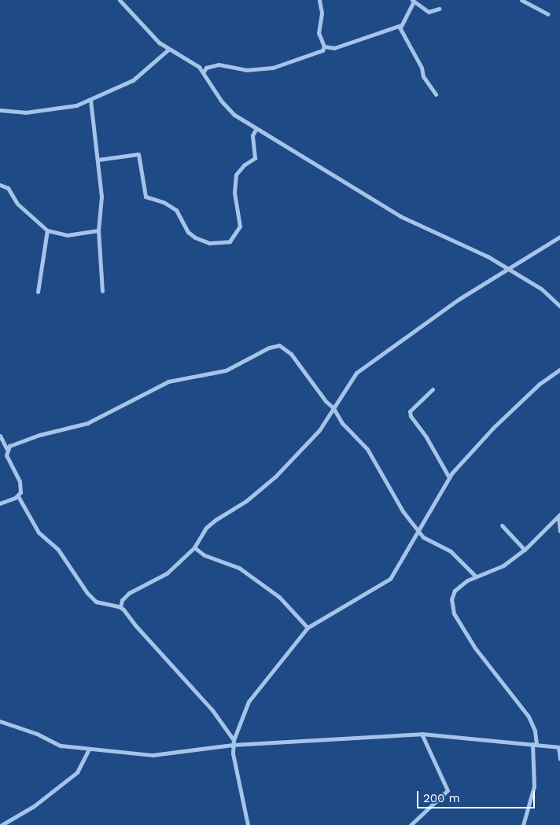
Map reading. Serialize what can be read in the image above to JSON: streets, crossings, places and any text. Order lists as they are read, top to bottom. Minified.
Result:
{"scale_bar":"200 m"}
